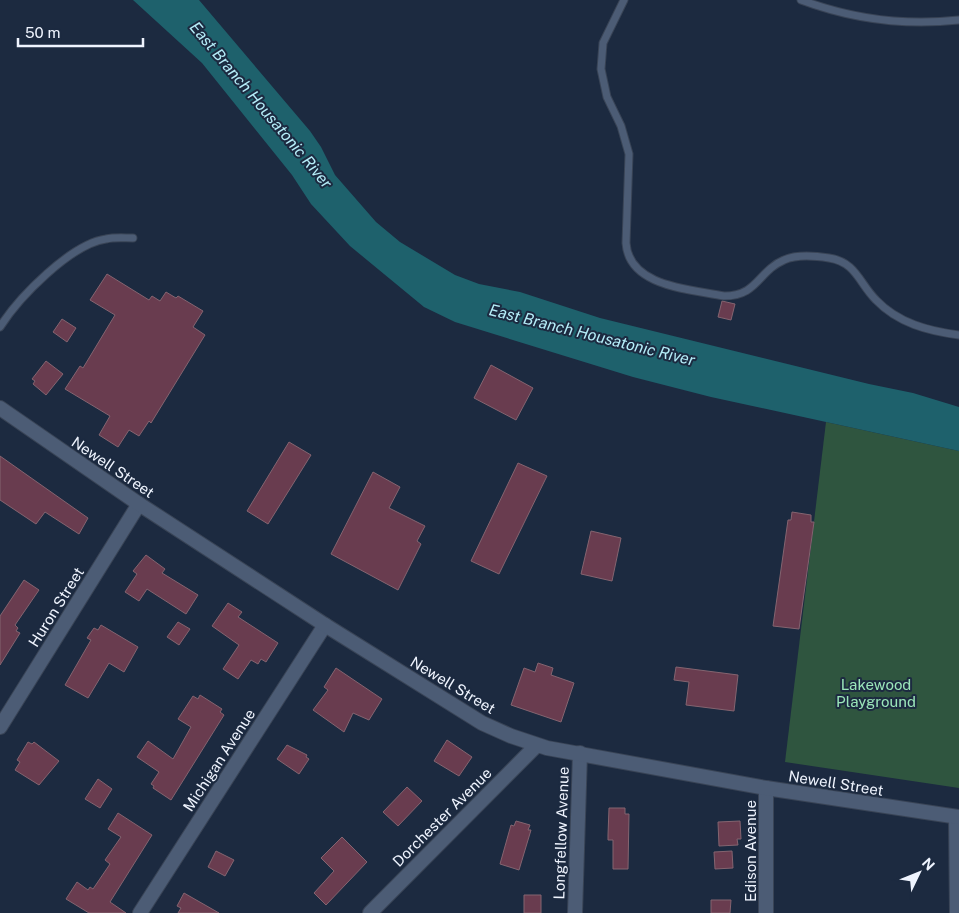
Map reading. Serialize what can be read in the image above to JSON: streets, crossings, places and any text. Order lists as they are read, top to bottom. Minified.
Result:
{"streets":{"street":["Newell Street","Huron Street","Michigan Avenue","Dorchester Avenue","Longfellow Avenue","Edison Avenue"]},"crossings":[["Newell Street","Huron Street"],["Newell Street","Michigan Avenue"],["Newell Street","Dorchester Avenue"],["Newell Street","Longfellow Avenue"],["Newell Street","Edison Avenue"]],"water":["East Branch Housatonic River"],"parks":["Lakewood Playground"],"scale_bar":"50 m","north":"top right"}
